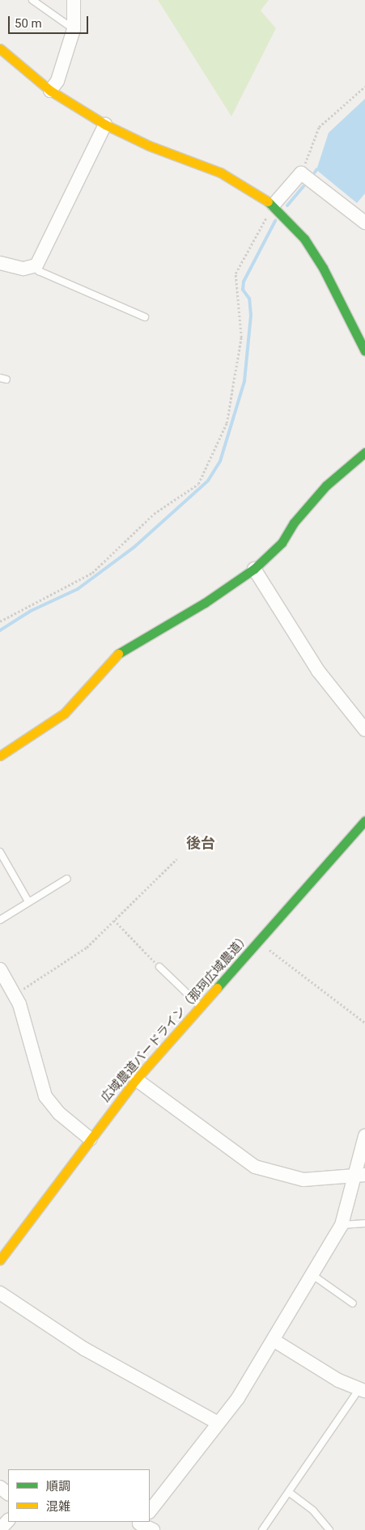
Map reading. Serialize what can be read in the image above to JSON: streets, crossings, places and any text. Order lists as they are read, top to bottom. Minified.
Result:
{"streets":{"street":["広域農道バードライン（那珂広域農道）"]},"districts":["後台"],"legend":["順調","混雑"],"scale_bar":"50 m"}
